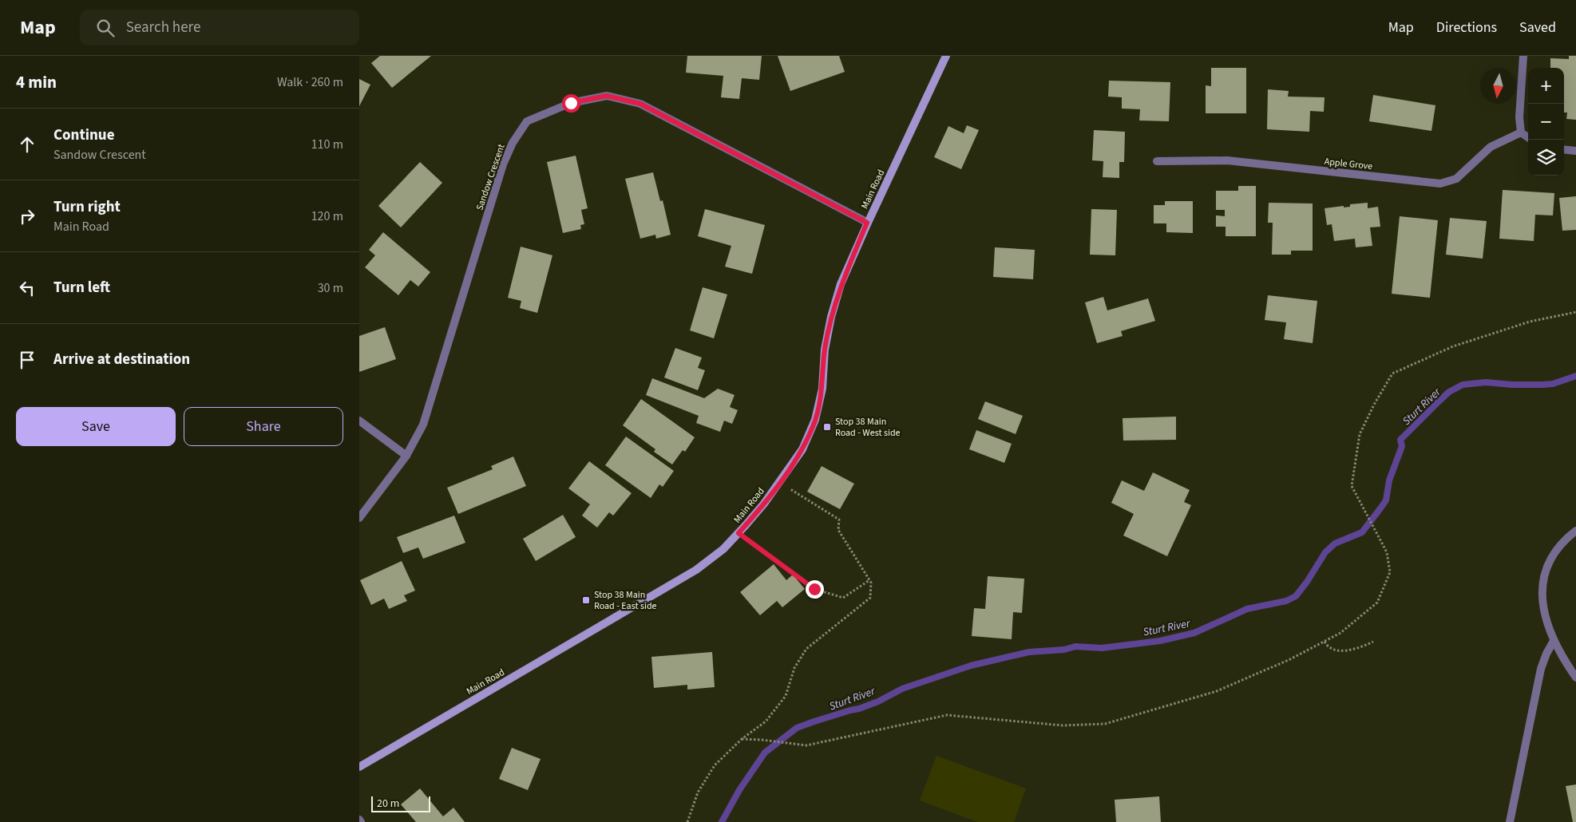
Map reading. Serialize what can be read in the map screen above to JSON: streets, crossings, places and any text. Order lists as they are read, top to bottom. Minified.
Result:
{"streets":{"main road":["Main Road"],"street":["Apple Grove","Sandow Crescent"]},"crossings":[["Sandow Crescent","Main Road"]],"water":["Sturt River"],"places":{"transit":["Stop 38 Main Road - West side","Stop 38 Main Road - East side"]},"scale_bar":"20 m","north":"bottom","page":{"header":"Map","search":"Search here","nav":["Map","Directions","Saved"],"heading":["4 min","Walk · 260 m"],"map_buttons":["+","−"],"list":[["Continue","Sandow Crescent","110 m"],["Turn right","Main Road","120 m"],["Turn left","30 m"],"Arrive at destination"],"buttons":["Save","Share"],"scale":"20 m"}}
